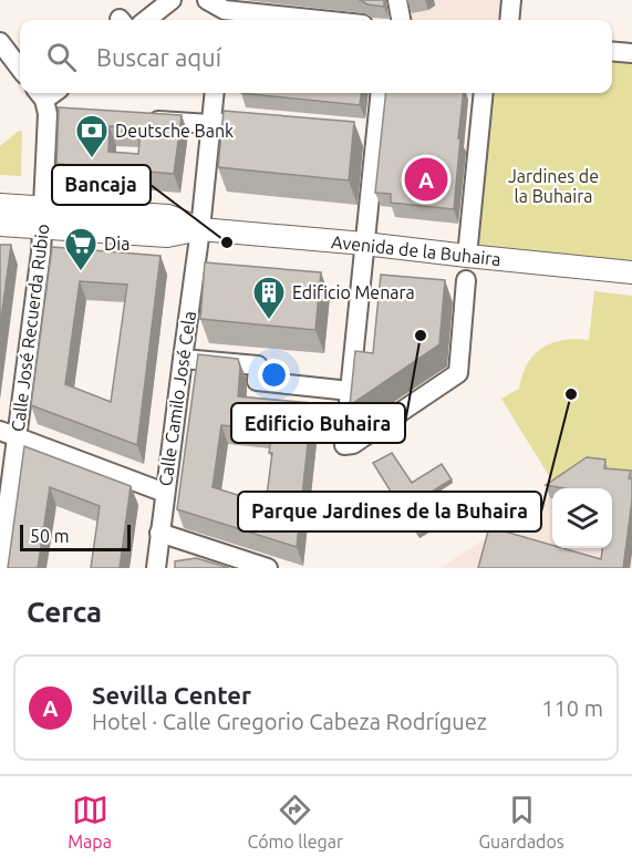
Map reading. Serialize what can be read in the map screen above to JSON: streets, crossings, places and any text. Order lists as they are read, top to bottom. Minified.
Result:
{"streets":{"main road":["Avenida de la Buhaira"],"street":["Calle José Recuerda Rubio","Calle Camilo José Cela"]},"crossings":[["Avenida de la Buhaira","Calle José Recuerda Rubio"],["Avenida de la Buhaira","Calle Camilo José Cela"]],"parks":["Jardines de la Buhaira"],"places":{"bank":["Deutsche Bank"],"other":["Bancaja","Edificio Buhaira","Parque Jardines de la Buhaira"],"supermarket":["Dia"],"building":["Edificio Menara"]},"scale_bar":"50 m","page":{"search":"Buscar aquí","pins":"A","scale":"50 m","heading":"Cerca","list":[{"mark":"A","name":"Sevilla Center","note":"Hotel · Calle Gregorio Cabeza Rodríguez","value":"110 m"}],"nav":["Mapa","Cómo llegar","Guardados"]}}
